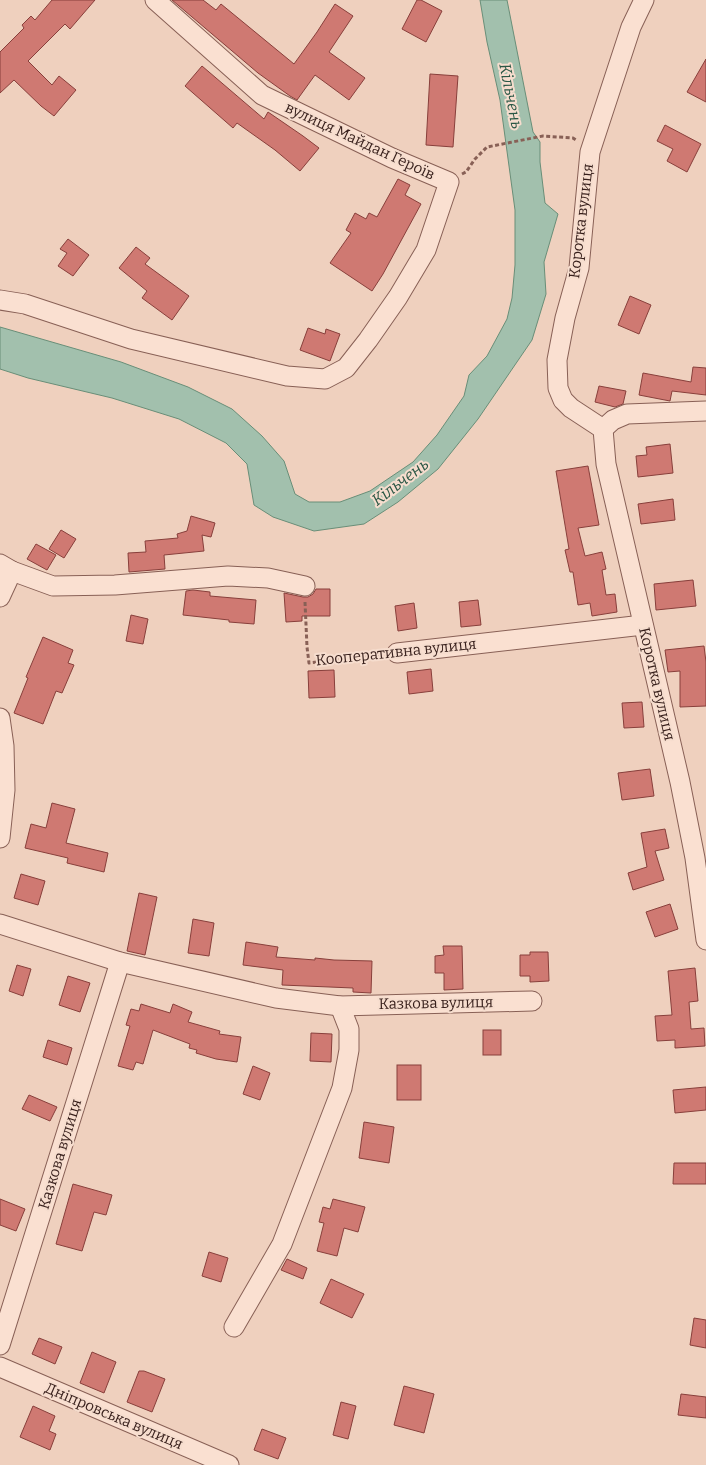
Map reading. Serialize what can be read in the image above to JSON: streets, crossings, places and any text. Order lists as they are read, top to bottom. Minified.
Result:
{"streets":{"street":["вулиця Майдан Героїв","Коротка вулиця","Кооперативна вулиця","Казкова вулиця","Дніпровська вулиця"]},"crossings":[["Коротка вулиця","Кооперативна вулиця"]],"water":["Кільчень"]}
